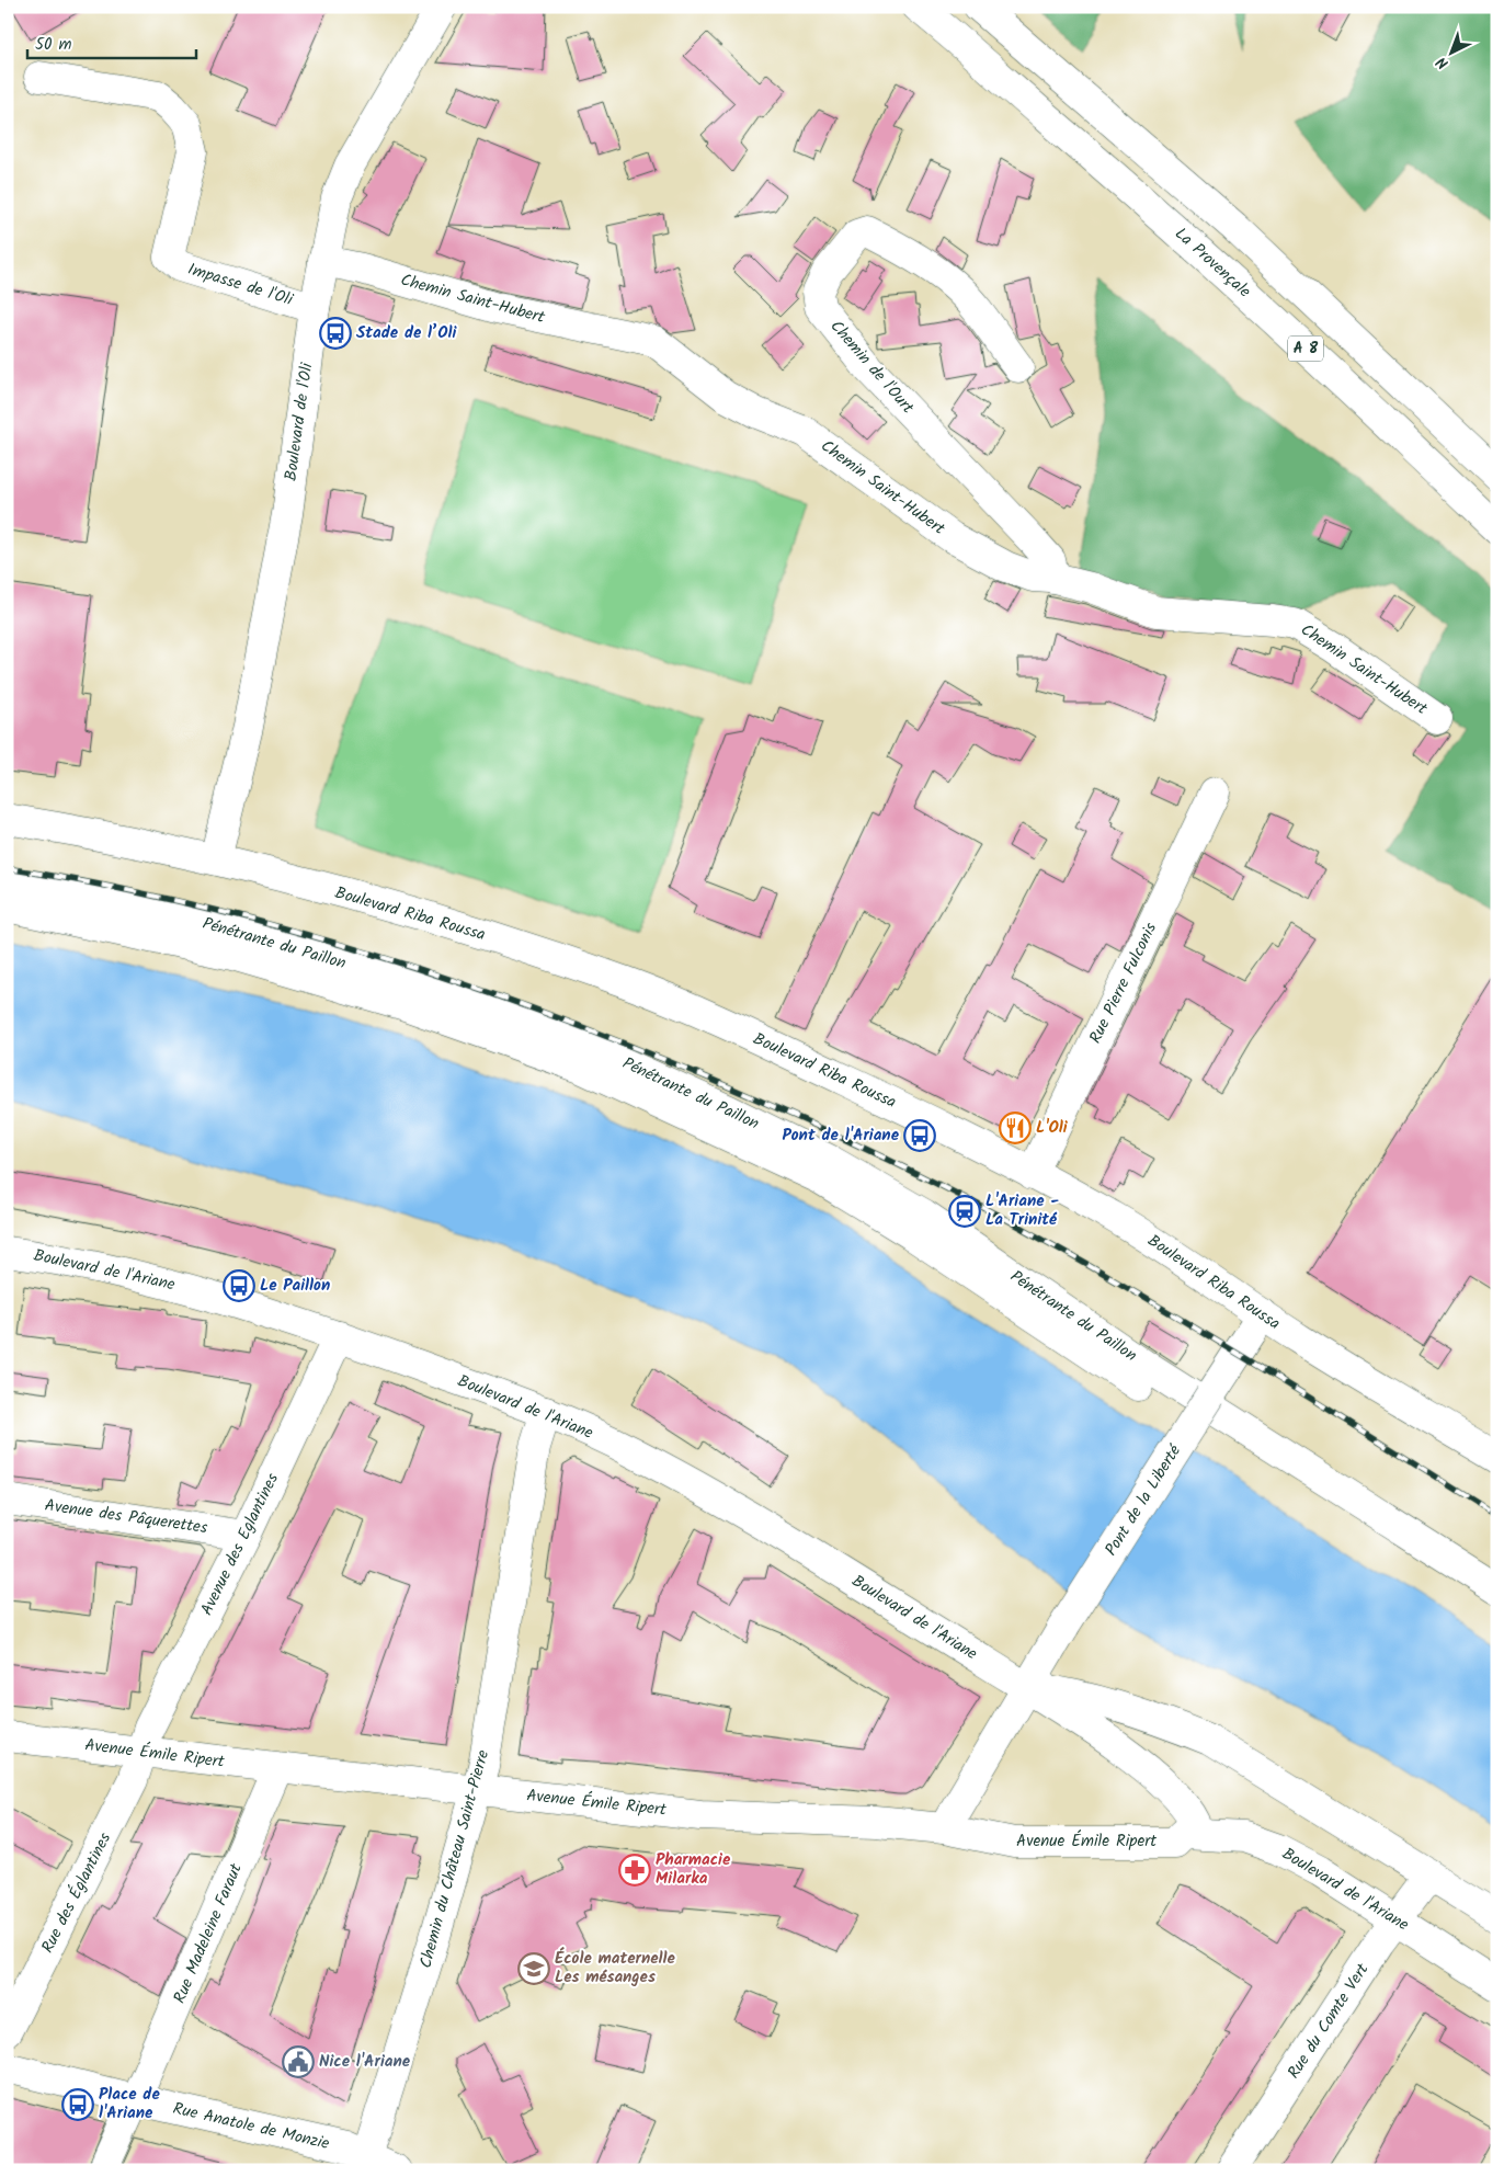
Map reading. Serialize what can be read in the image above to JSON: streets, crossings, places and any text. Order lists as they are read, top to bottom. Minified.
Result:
{"streets":{"main road":["La Provençale","Impasse de l'Oli","Chemin Saint-Hubert","A 8","Chemin de l'Ourt","Boulevard de l'Oli","Boulevard Riba Roussa","Pénétrante du Paillon","Rue Pierre Fulconis","Boulevard de l'Ariane","Pont de la Liberté","Avenue des Pâquerettes","Avenue des Eglantines","Avenue Émile Ripert","Chemin du Château Saint-Pierre","Rue des Églantines","Rue Madeleine Faraut","Rue du Comte Vert","Rue Anatole de Monzie"]},"crossings":[["Impasse de l'Oli","Boulevard de l'Oli"],["Chemin Saint-Hubert","Chemin de l'Ourt"],["Chemin Saint-Hubert","Boulevard de l'Oli"],["Boulevard de l'Oli","Boulevard Riba Roussa"],["Boulevard Riba Roussa","Rue Pierre Fulconis"],["Boulevard Riba Roussa","Pont de la Liberté"],["Boulevard de l'Ariane","Pont de la Liberté"],["Boulevard de l'Ariane","Avenue des Eglantines"],["Boulevard de l'Ariane","Avenue Émile Ripert"],["Boulevard de l'Ariane","Chemin du Château Saint-Pierre"],["Boulevard de l'Ariane","Rue du Comte Vert"],["Pont de la Liberté","Avenue Émile Ripert"],["Avenue des Pâquerettes","Avenue des Eglantines"],["Avenue des Eglantines","Avenue Émile Ripert"],["Avenue des Eglantines","Rue des Églantines"],["Avenue Émile Ripert","Chemin du Château Saint-Pierre"],["Avenue Émile Ripert","Rue des Églantines"],["Avenue Émile Ripert","Rue Madeleine Faraut"],["Chemin du Château Saint-Pierre","Rue Anatole de Monzie"],["Rue Madeleine Faraut","Rue Anatole de Monzie"]],"places":{"bus stop":["Stade de l’Oli","Pont de l'Ariane","Le Paillon","Place de l'Ariane"],"restaurant":["L'Oli"],"station":["L'Ariane - La Trinité"],"pharmacy":["Pharmacie Milarka"],"school or university":["École maternelle Les mésanges"],"public building":["Nice l'Ariane"]},"scale_bar":"50 m","north":"bottom left"}
